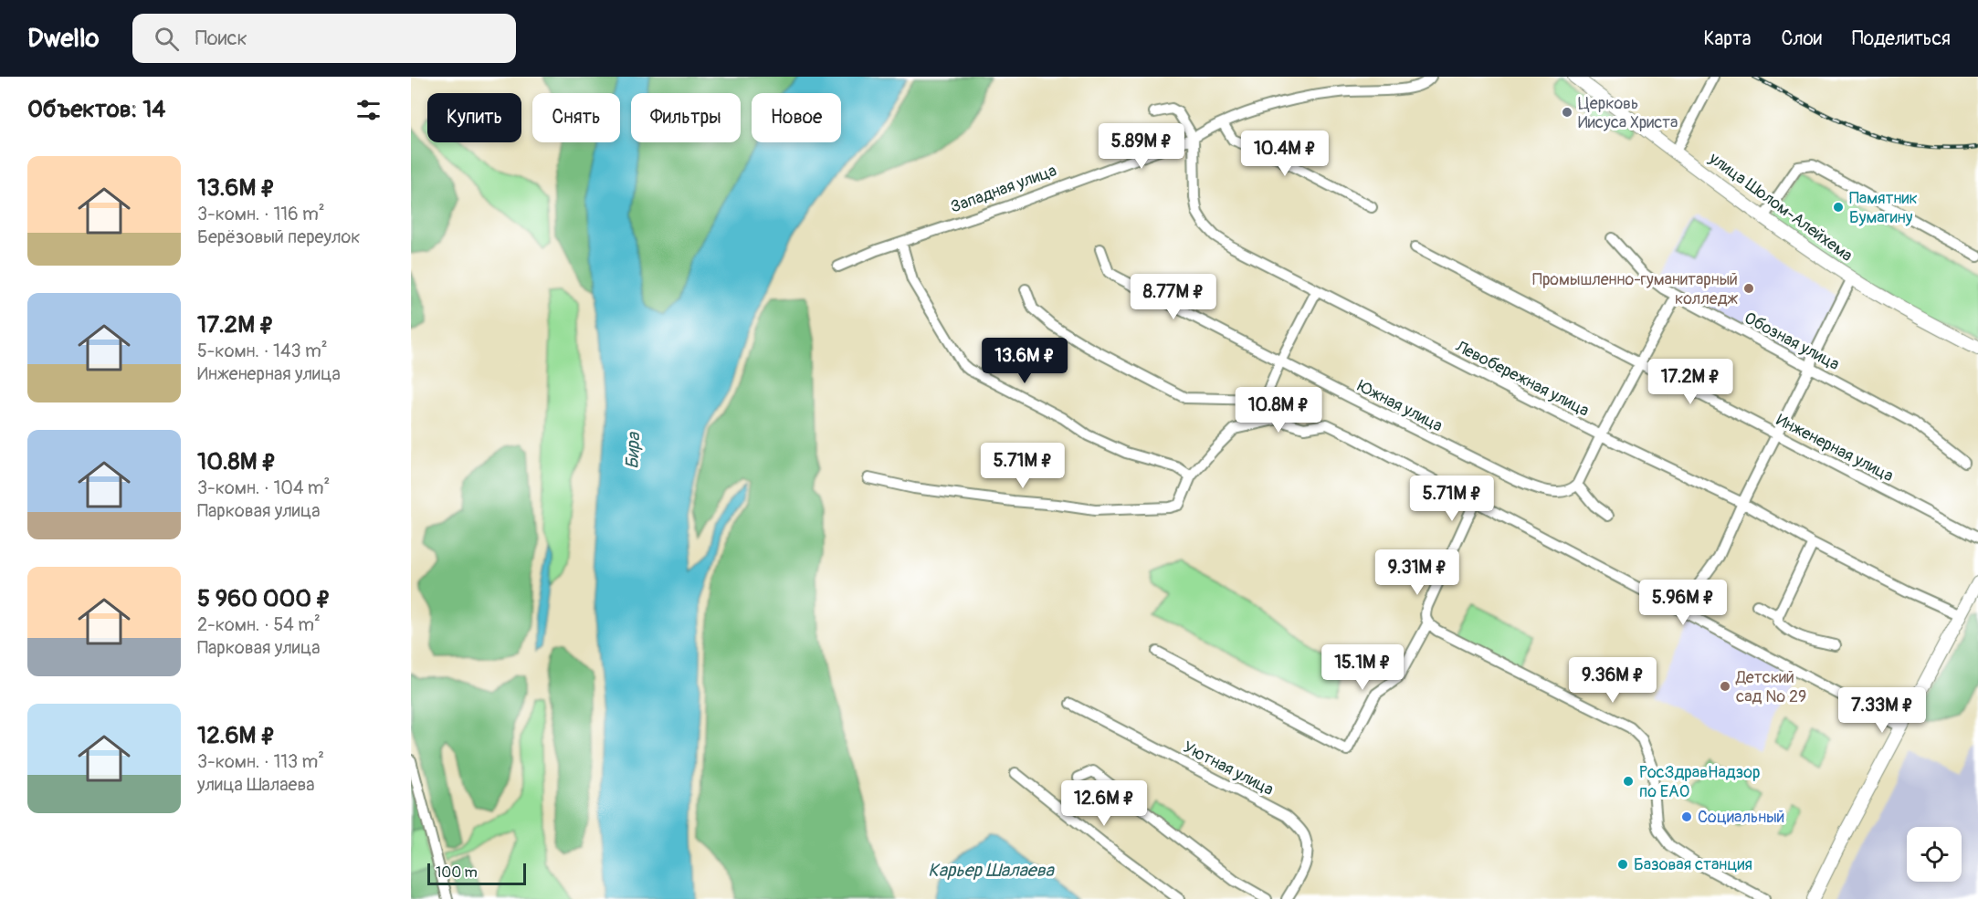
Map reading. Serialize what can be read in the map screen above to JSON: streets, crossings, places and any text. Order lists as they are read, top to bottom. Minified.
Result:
{"streets":{"main road":["улица Шолом-Алейхема"],"street":["Западная улица","Обозная улица","Левобережная улица","Южная улица","Инженерная улица","Уютная улица"]},"crossings":[["Западная улица","Левобережная улица"]],"water":["Бира","Карьер Шалаева"],"places":["Церковь Иисуса Христа","Памятник Бумагину","Промышленно-гуманитарный колледж","Детский сад № 29","РосЗдравНадзор по ЕАО","Социальный","Базовая станция"],"scale_bar":"100 m","page":{"header":"Dwello","search":"Поиск","nav":["Карта","Слои","Поделиться"],"heading":"Объектов: 14","chip":["Купить","Снять","Фильтры","Новое"],"price":["5.89M ₽","10.4M ₽","8.77M ₽","13.6M ₽","17.2M ₽","10.8M ₽","5.71M ₽","5.71M ₽","9.31M ₽","5.96M ₽","15.1M ₽","9.36M ₽","7.33M ₽","12.6M ₽"],"list":[{"name":"13.6M ₽","note":"3-комн. · 116 m² · Берёзовый переулок"},{"name":"17.2M ₽","note":"5-комн. · 143 m² · Инженерная улица"},{"name":"10.8M ₽","note":"3-комн. · 104 m² · Парковая улица"},{"name":"5 960 000 ₽","note":"2-комн. · 54 m² · Парковая улица"},{"name":"12.6M ₽","note":"3-комн. · 113 m² · улица Шалаева"}],"scale":"100 m"}}
